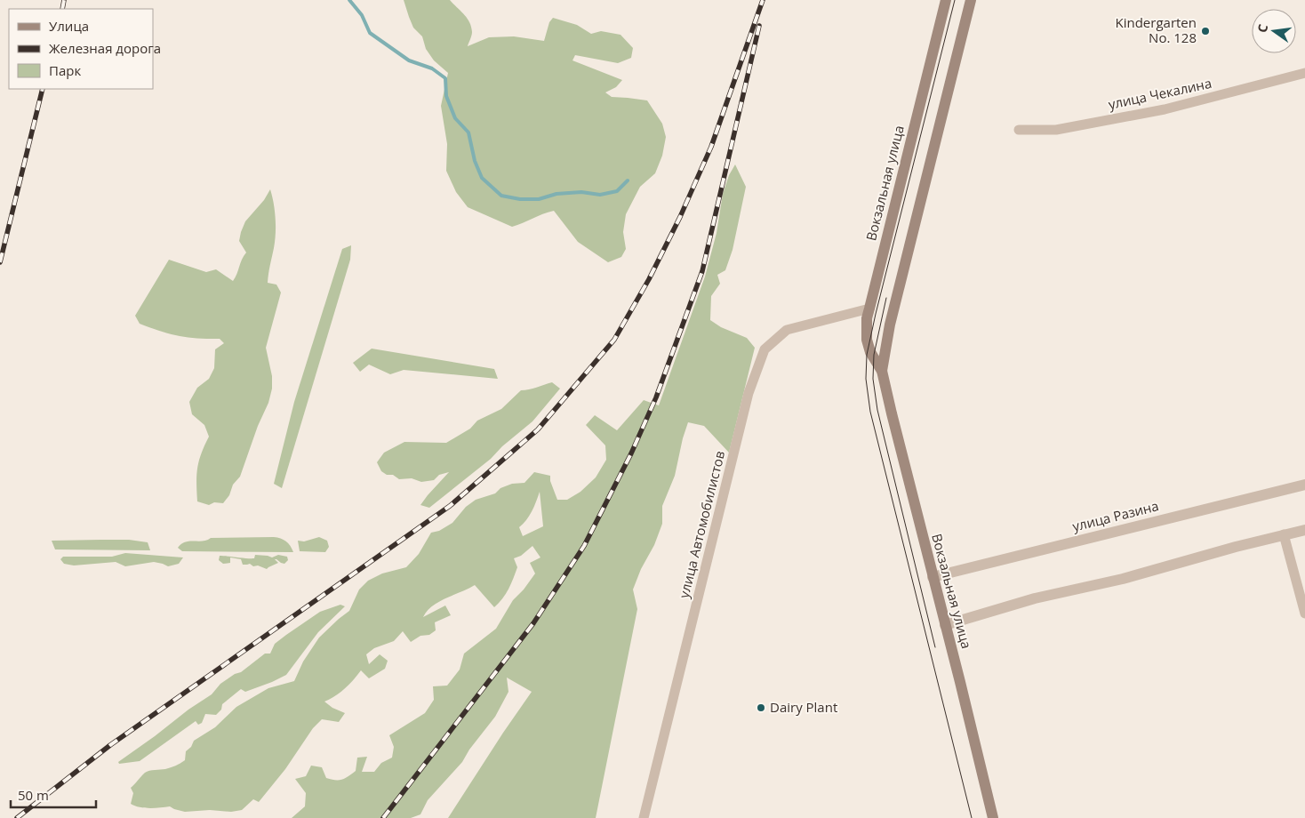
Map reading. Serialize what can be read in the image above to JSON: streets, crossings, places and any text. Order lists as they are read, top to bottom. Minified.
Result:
{"streets":{"main road":["Вокзальная улица"],"street":["улица Чекалина","улица Разина","улица Автомобилистов"]},"crossings":[["Вокзальная улица","улица Разина"],["Вокзальная улица","улица Автомобилистов"]],"places":["Kindergarten No. 128","Dairy Plant"],"legend":["Улица","Железная дорога","Парк"],"scale_bar":"50 m","north":"left"}
